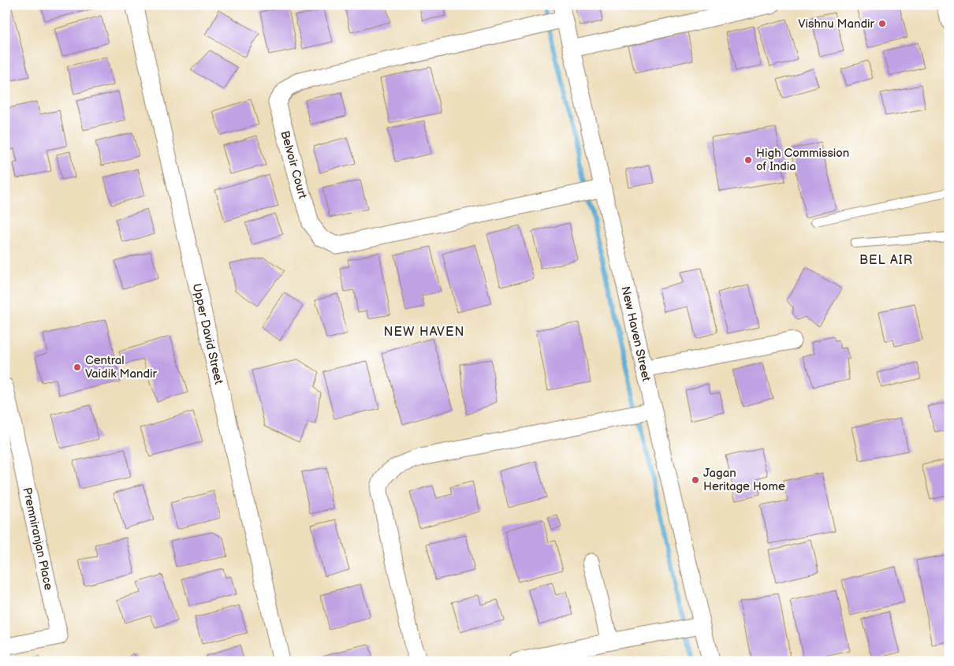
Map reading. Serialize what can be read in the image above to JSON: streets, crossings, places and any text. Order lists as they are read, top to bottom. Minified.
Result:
{"streets":{"street":["Belvoir Court","Upper David Street","New Haven Street","Premniranjan Place"]},"crossings":[["Belvoir Court","New Haven Street"]],"districts":["BEL AIR","NEW HAVEN"],"places":["Vishnu Mandir","High Commission of India","Central Vaidik Mandir","Jagan Heritage Home"]}
